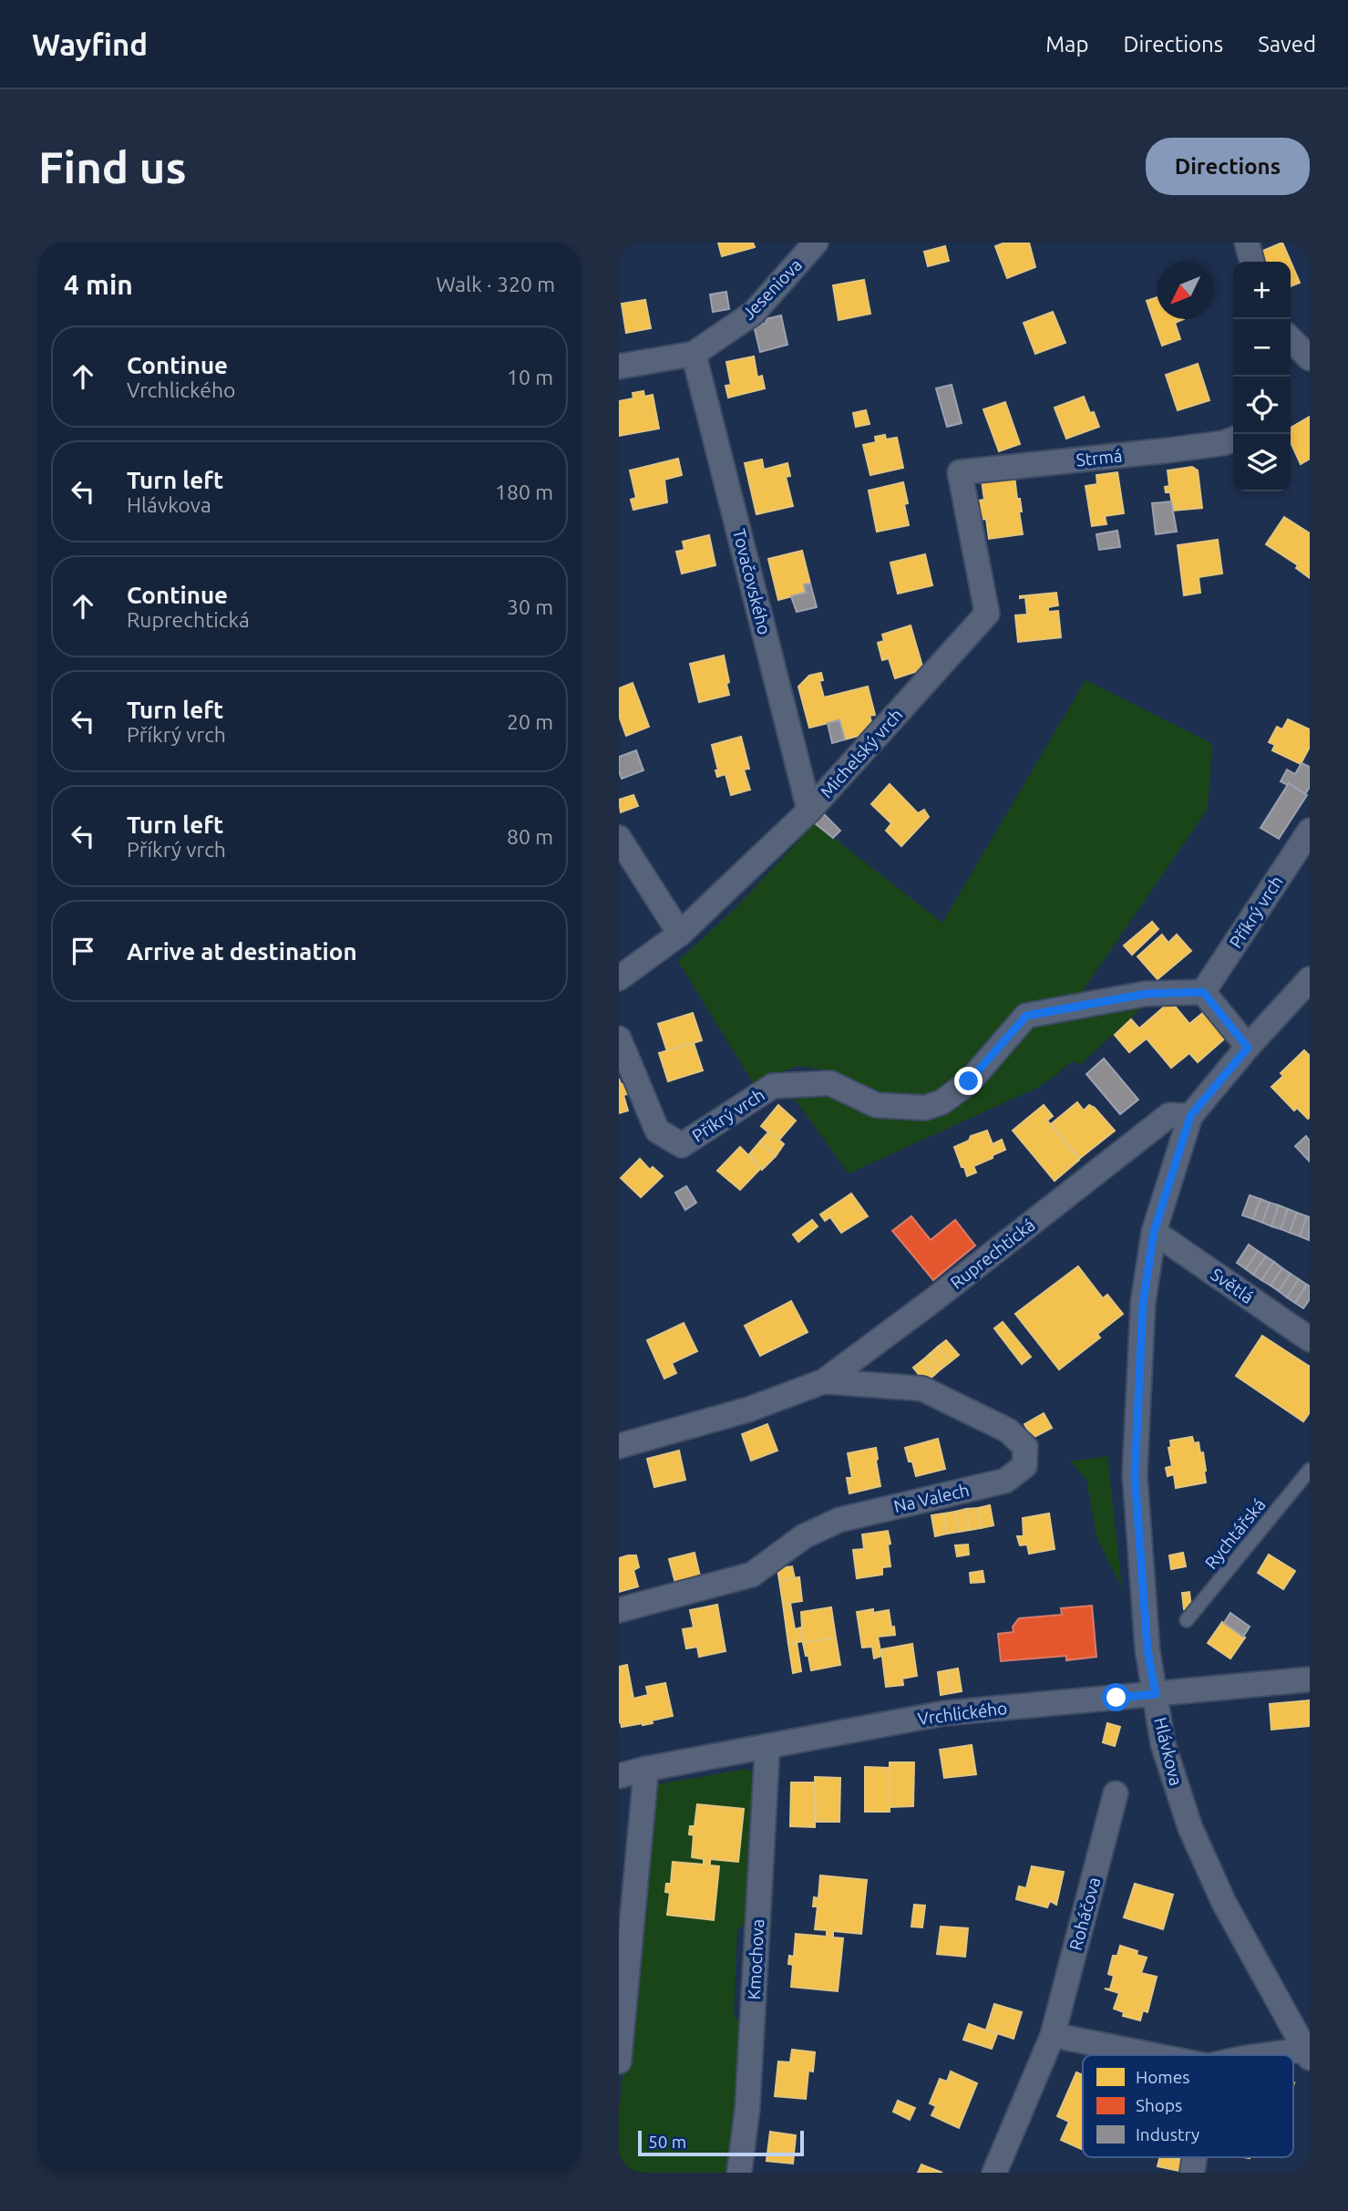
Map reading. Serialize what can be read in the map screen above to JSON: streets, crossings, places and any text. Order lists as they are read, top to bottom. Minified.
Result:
{"streets":{"street":["Jeseniova","Strmá","Tovačovského","Michelský vrch","Příkrý vrch","Ruprechtická","Světlá","Na Valech","Vrchlického","Hlávkova","Roháčova","Kmochova"],"lane":["Rychtářská"]},"crossings":[["Jeseniova","Tovačovského"],["Strmá","Michelský vrch"],["Tovačovského","Michelský vrch"],["Ruprechtická","Na Valech"],["Ruprechtická","Hlávkova"],["Světlá","Hlávkova"],["Vrchlického","Hlávkova"],["Vrchlického","Kmochova"]],"legend":["Homes","Shops","Industry"],"scale_bar":"50 m","north":"bottom left","page":{"header":"Wayfind","nav":["Map","Directions","Saved"],"buttons":"Directions","title":"Find us","heading":["4 min","Walk · 320 m"],"map_buttons":["+","−"],"list":[["Continue","Vrchlického","10 m"],["Turn left","Hlávkova","180 m"],["Continue","Ruprechtická","30 m"],["Turn left","Příkrý vrch","20 m"],["Turn left","Příkrý vrch","80 m"],"Arrive at destination"],"scale":"50 m"}}
